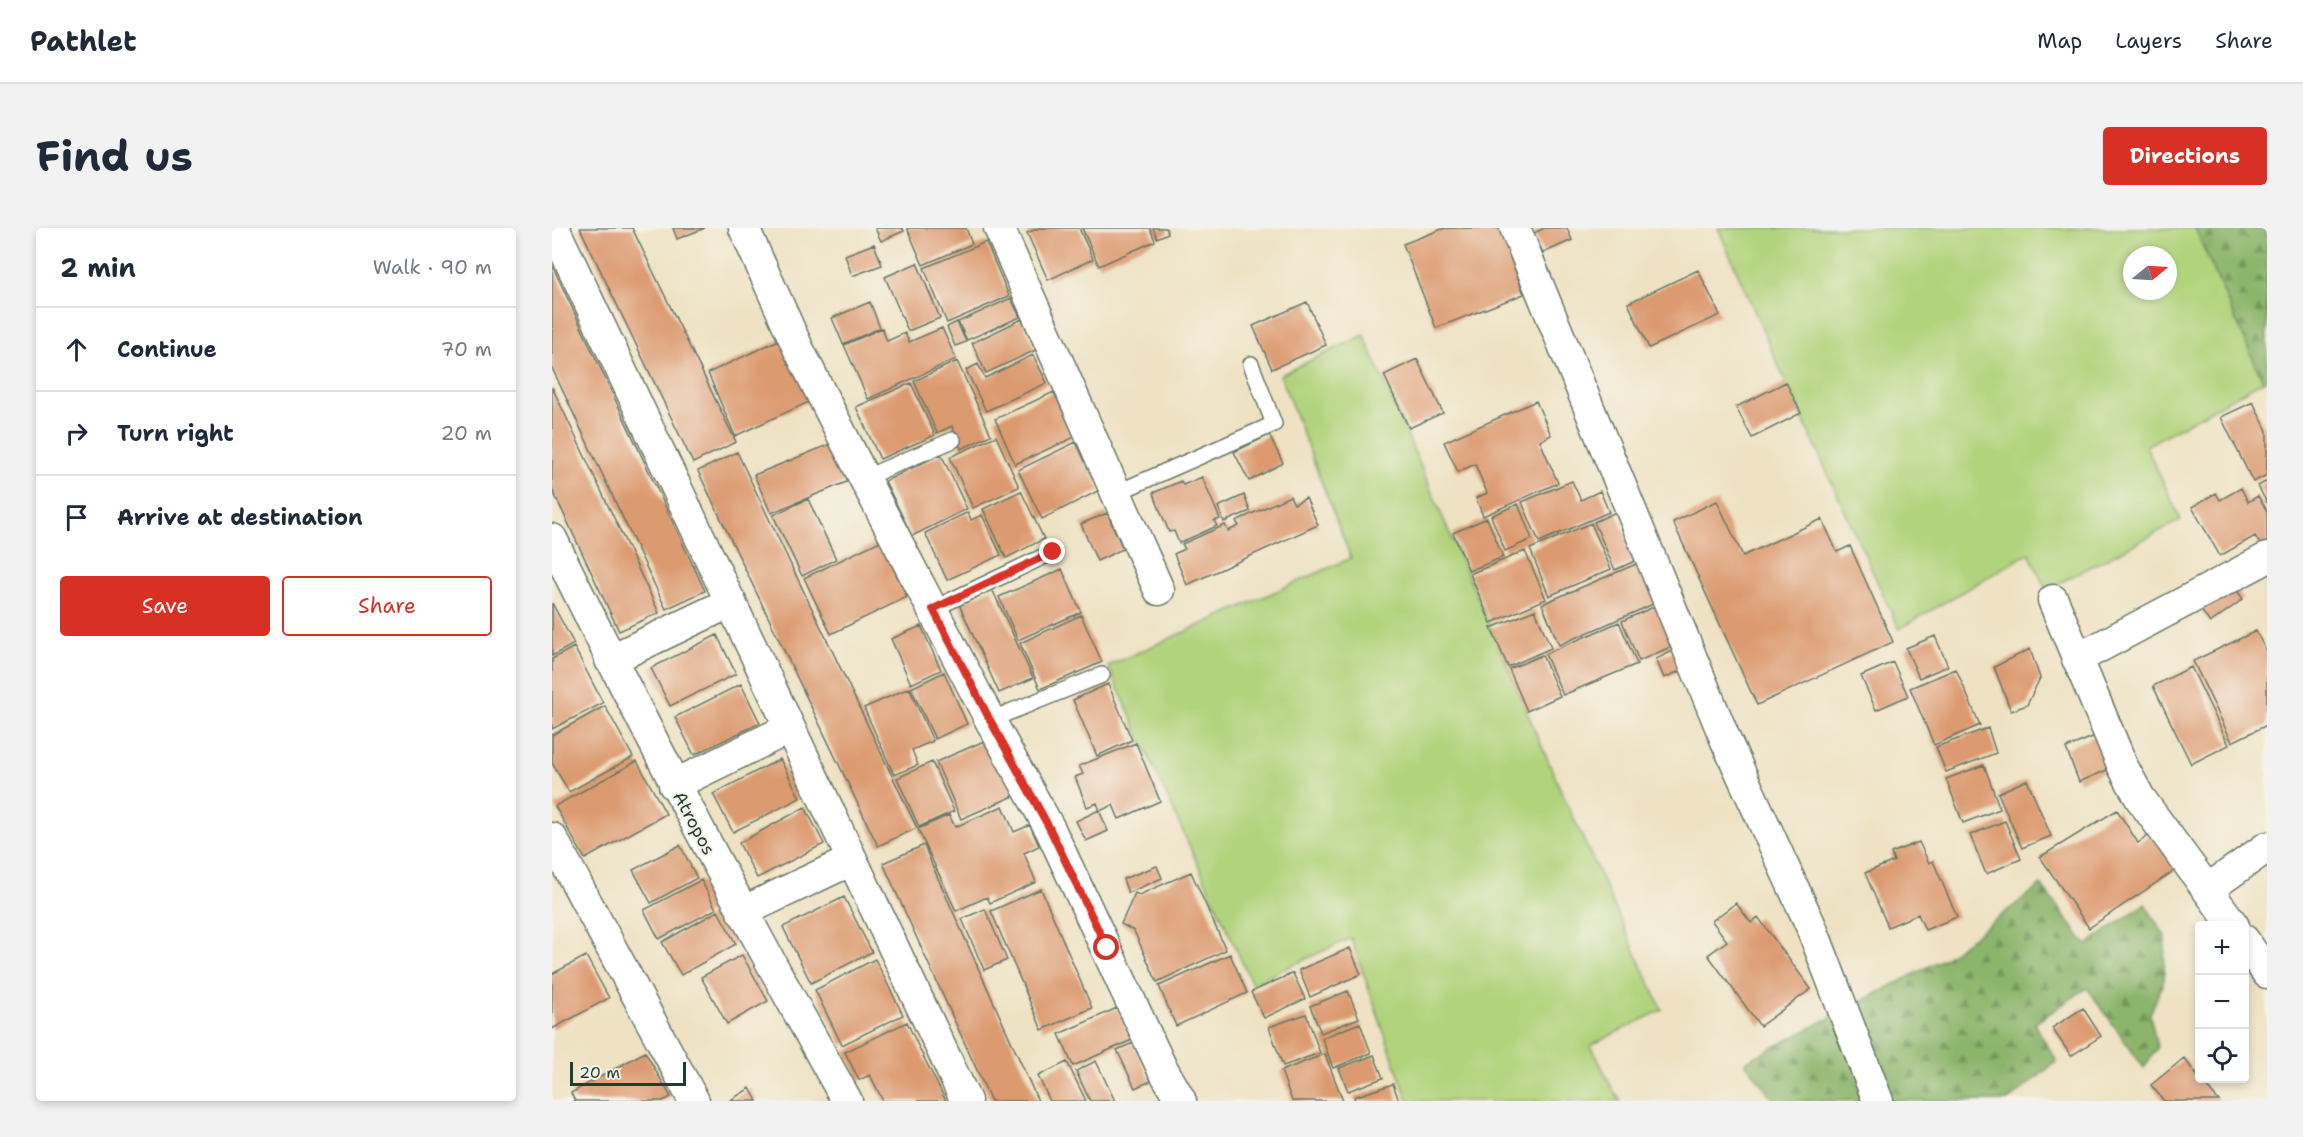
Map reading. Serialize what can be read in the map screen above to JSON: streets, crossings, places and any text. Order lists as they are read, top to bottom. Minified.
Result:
{"streets":{"street":["Atropos"]},"scale_bar":"20 m","north":"right","page":{"header":"Pathlet","nav":["Map","Layers","Share"],"buttons":["Directions",["Save","Share"]],"title":"Find us","heading":["2 min","Walk · 90 m"],"list":[["Continue","70 m"],["Turn right","20 m"],"Arrive at destination"],"map_buttons":["+","−"],"scale":"20 m"}}
